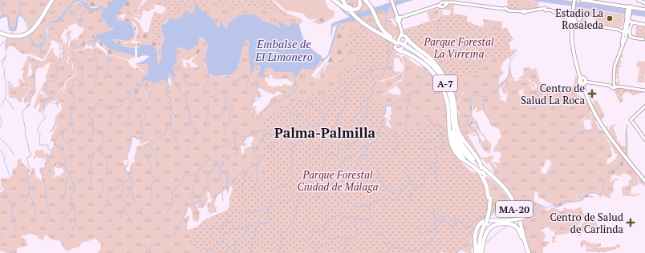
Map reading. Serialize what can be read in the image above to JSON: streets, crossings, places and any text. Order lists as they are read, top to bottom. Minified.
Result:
{"streets":{"highway":["A-7","MA-20"]},"crossings":[["A-7","MA-20"]],"districts":["Palma-Palmilla"],"water":["Embalse de El Limonero"],"parks":["Parque Forestal La Virreina","Parque Forestal Ciudad de Málaga"],"places":{"other":["Estadio La Rosaleda"],"health":["Centro de Salud La Roca","Centro de Salud de Carlinda"]}}
